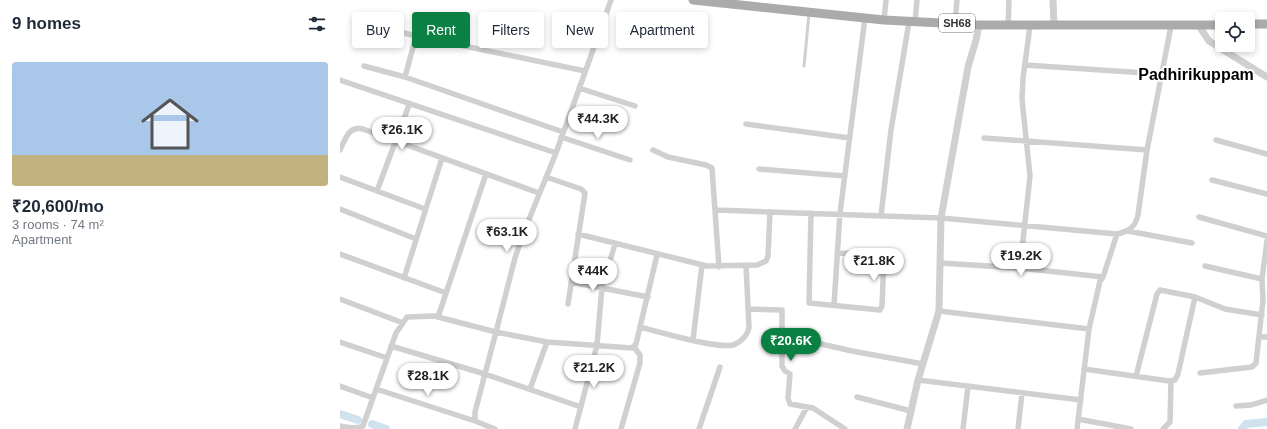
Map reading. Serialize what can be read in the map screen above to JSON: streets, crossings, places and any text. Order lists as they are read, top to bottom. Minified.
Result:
{"streets":{"main road":["SH68"]},"districts":["Padhirikuppam"],"page":{"heading":"9 homes","chip":["Buy","Rent","Filters","New","Apartment"],"list":[{"name":"₹20,600/mo","note":"3 rooms · 74 m² · Apartment"}],"price":["₹44.3K","₹26.1K","₹63.1K","₹19.2K","₹21.8K","₹44K","₹20.6K","₹21.2K","₹28.1K"]}}
